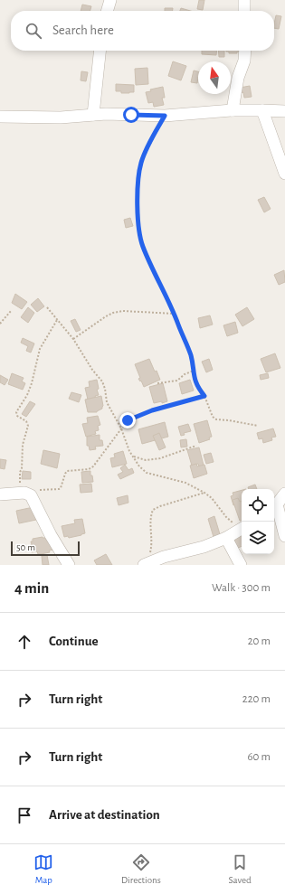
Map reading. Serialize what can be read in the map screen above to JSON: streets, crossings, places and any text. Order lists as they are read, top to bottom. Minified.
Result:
{"scale_bar":"50 m","north":"top","page":{"search":"Search here","scale":"50 m","heading":["4 min","Walk · 300 m"],"list":[["Continue","20 m"],["Turn right","220 m"],["Turn right","60 m"],"Arrive at destination"],"nav":["Map","Directions","Saved"]}}
